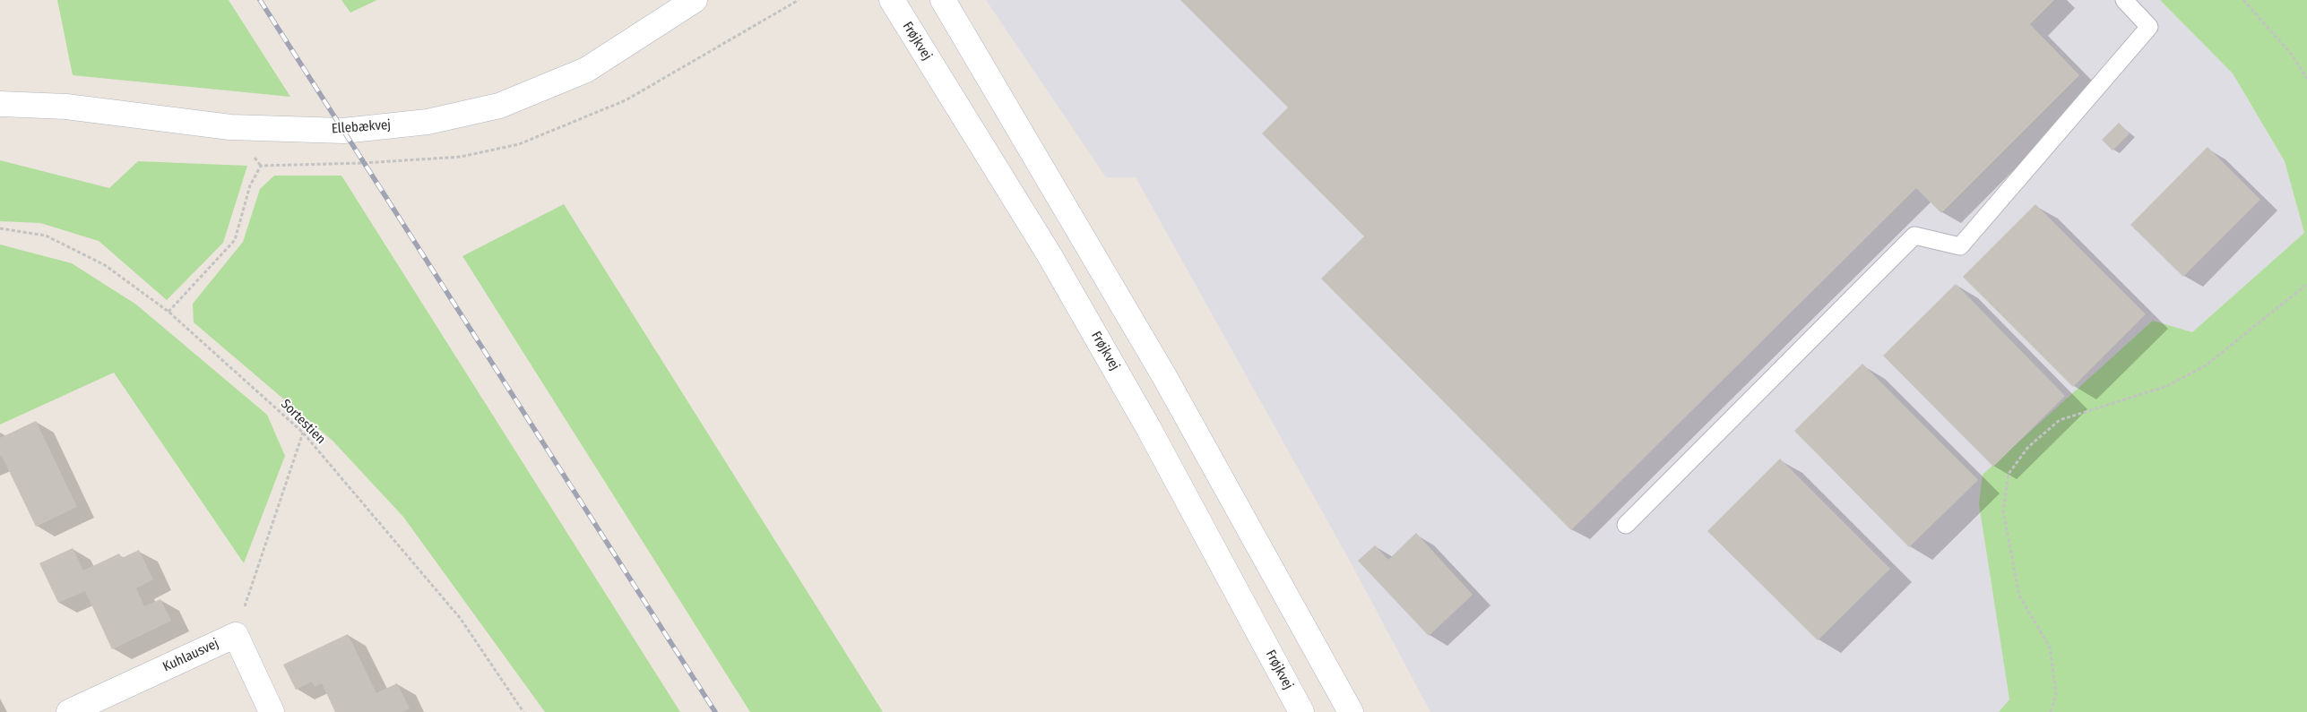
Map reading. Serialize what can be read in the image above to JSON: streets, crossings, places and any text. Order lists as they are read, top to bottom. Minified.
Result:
{"streets":{"street":["Frøjkvej","Ellebækvej","Kuhlausvej"],"path":["Sortestien"]}}
